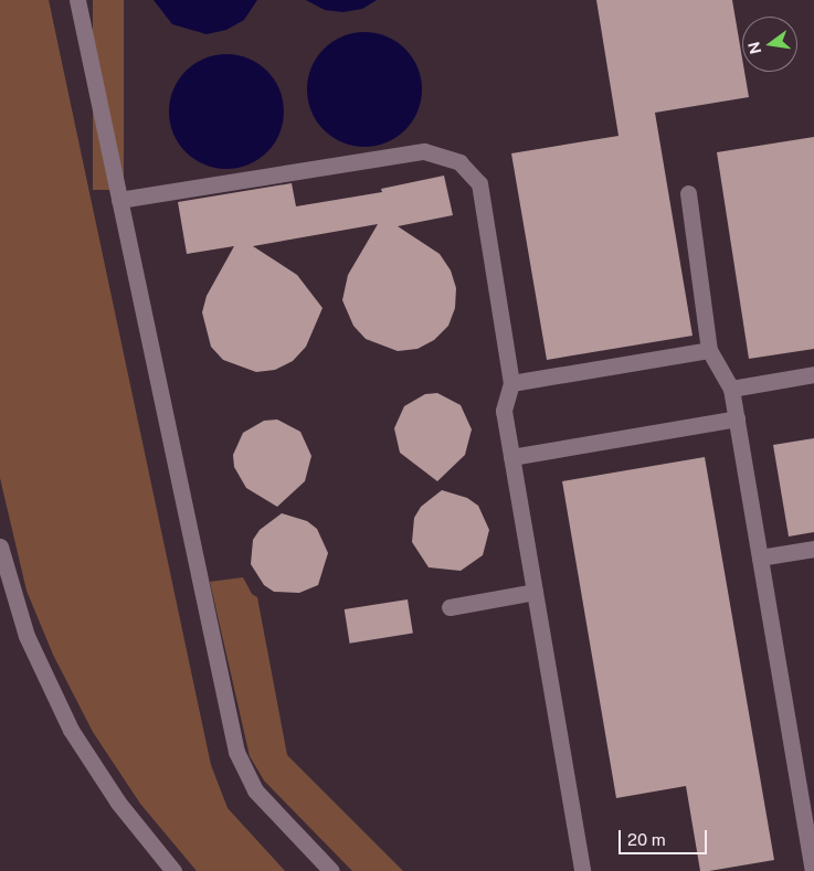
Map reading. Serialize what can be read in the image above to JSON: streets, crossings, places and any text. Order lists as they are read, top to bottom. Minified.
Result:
{"scale_bar":"20 m","north":"left"}
